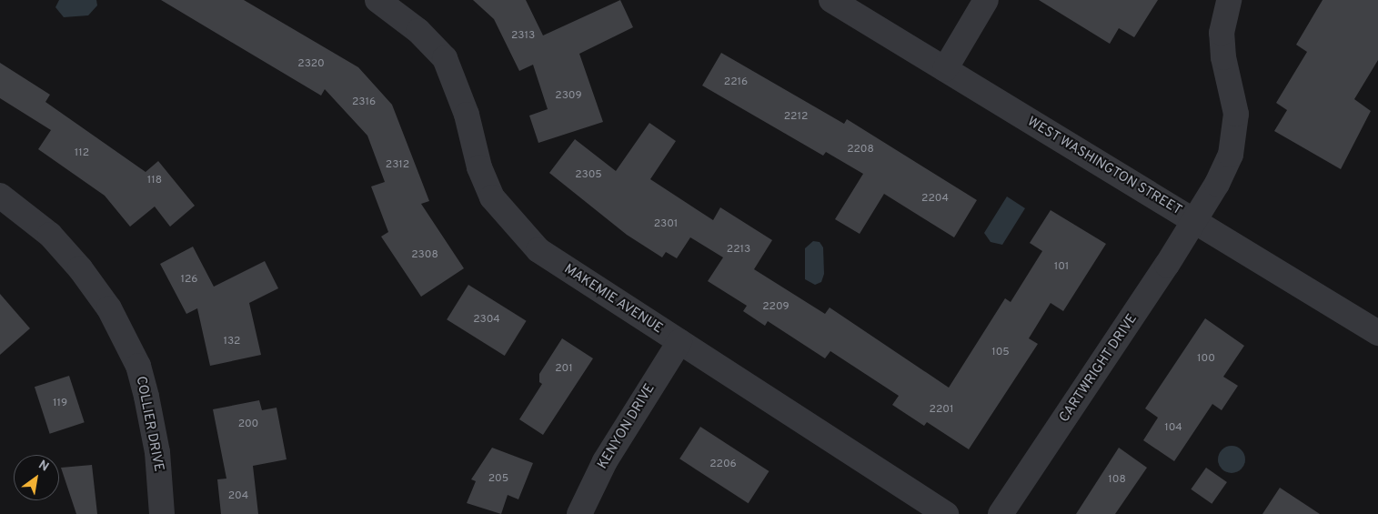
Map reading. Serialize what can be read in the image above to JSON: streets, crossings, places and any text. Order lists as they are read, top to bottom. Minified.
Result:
{"streets":{"street":["WEST WASHINGTON STREET","MAKEMIE AVENUE","CARTWRIGHT DRIVE","COLLIER DRIVE","KENYON DRIVE"]},"crossings":[["WEST WASHINGTON STREET","CARTWRIGHT DRIVE"],["MAKEMIE AVENUE","KENYON DRIVE"]],"house_numbers":["2313","2320","2216","2309","2316","2212","2208","112","2312","2305","118","2204","2301","2213","2308","101","126","2209","2304","132","105","100","201","119","2201","200","104","2206","205","108","204"],"north":"top right"}
